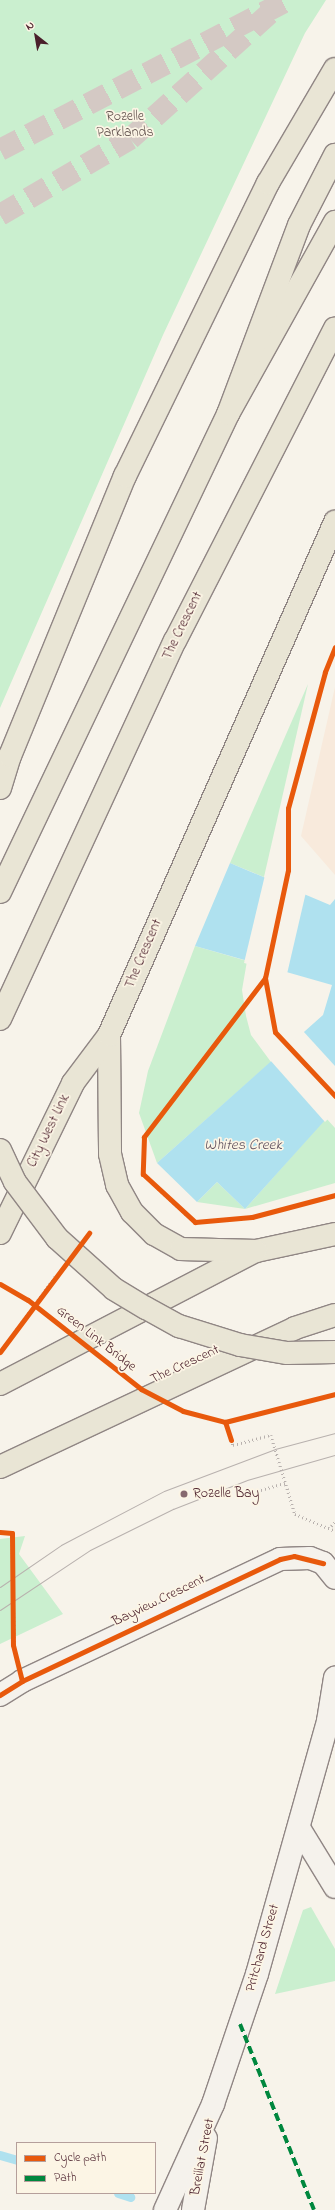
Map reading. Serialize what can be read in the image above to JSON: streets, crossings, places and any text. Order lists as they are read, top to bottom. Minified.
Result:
{"streets":{"main road":["The Crescent","City West Link"],"street":["Bayview Crescent","Pritchard Street","Breillat Street"],"cycle path":["Green Link Bridge"]},"crossings":[["The Crescent","City West Link"],["Pritchard Street","Breillat Street"]],"water":["Whites Creek"],"parks":["Rozelle Parklands"],"places":["Rozelle Bay"],"legend":["Cycle path","Path"],"north":"top left"}
